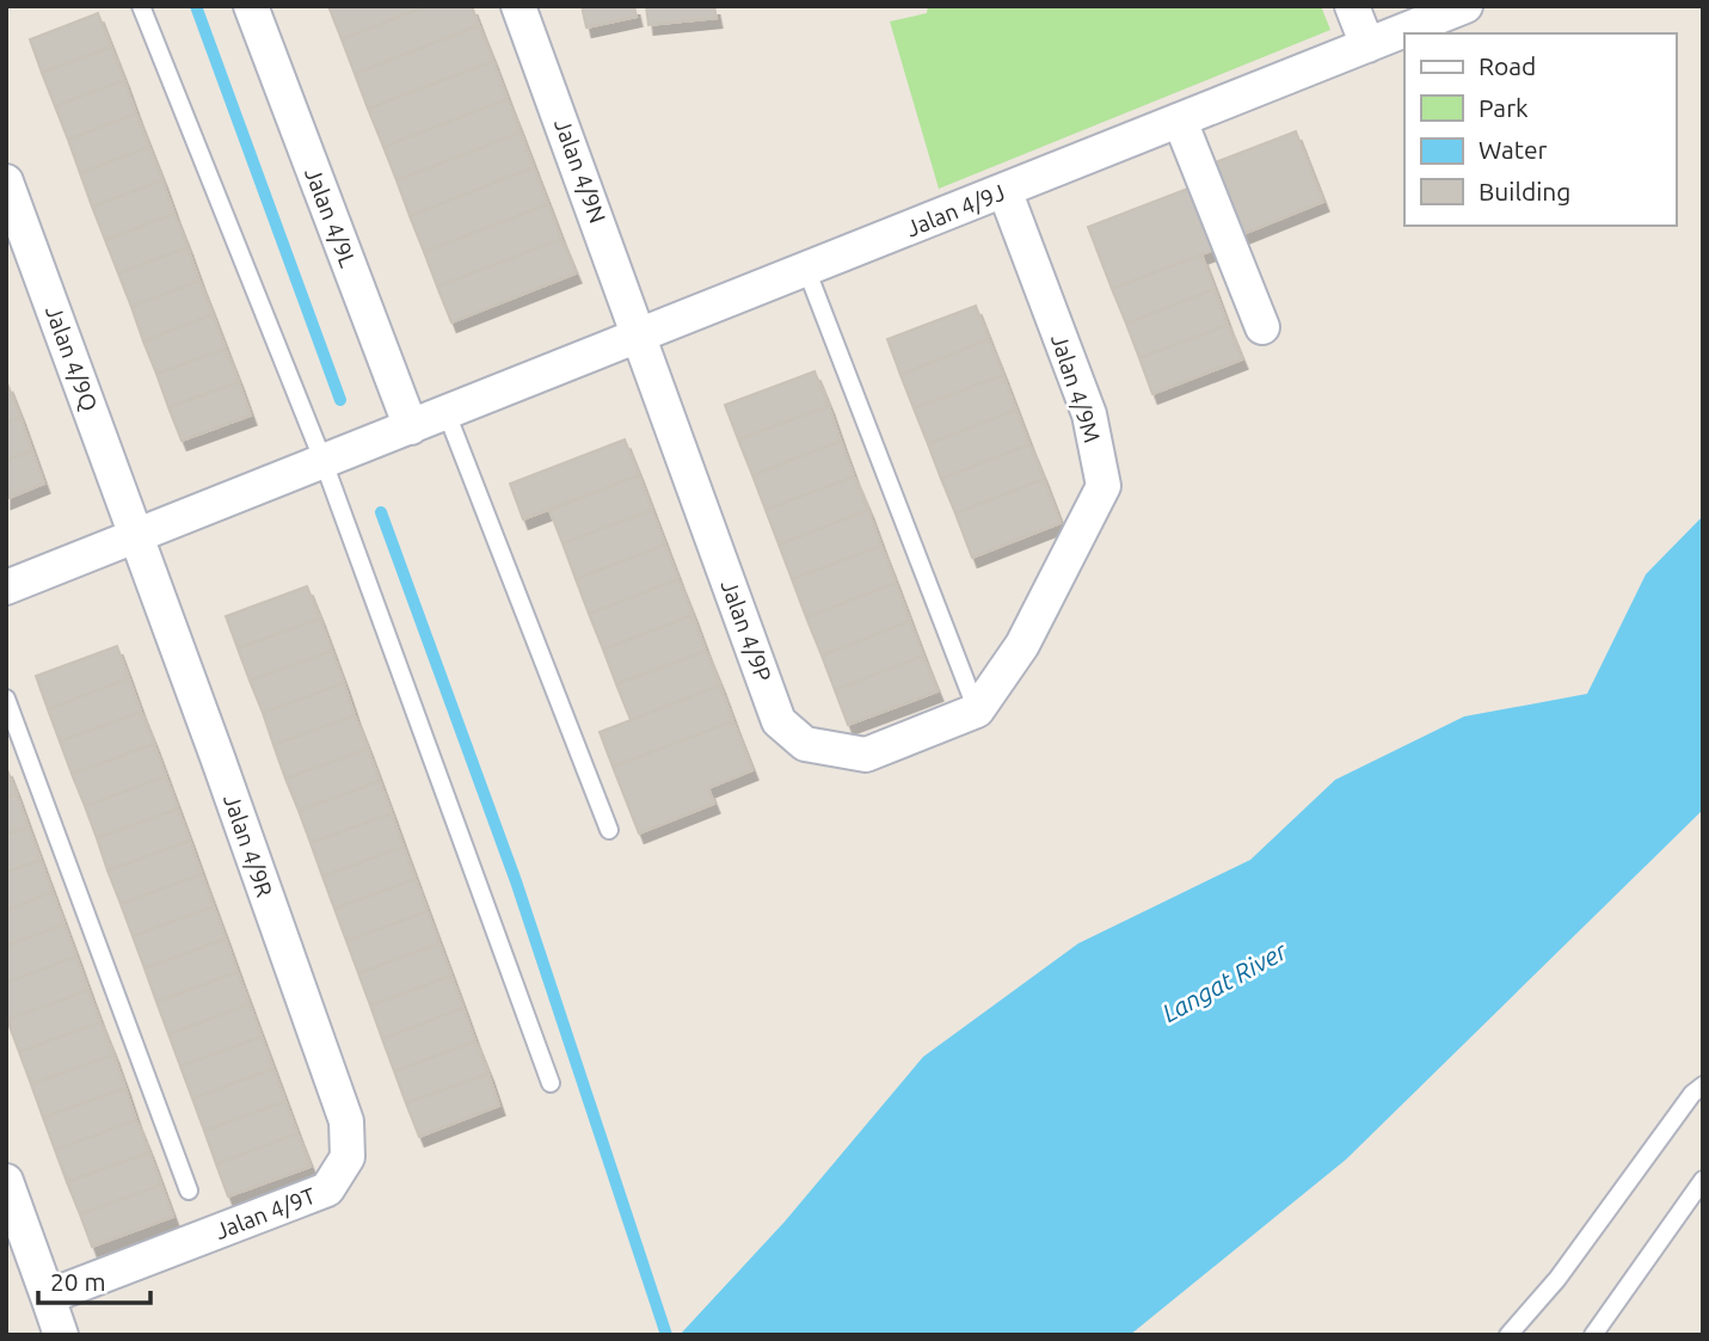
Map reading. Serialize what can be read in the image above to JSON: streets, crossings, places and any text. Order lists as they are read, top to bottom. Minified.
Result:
{"streets":{"street":["Jalan 4/9N","Jalan 4/9J","Jalan 4/9L","Jalan 4/9Q","Jalan 4/9M","Jalan 4/9P","Jalan 4/9R","Jalan 4/9T"]},"crossings":[["Jalan 4/9N","Jalan 4/9J"],["Jalan 4/9N","Jalan 4/9P"],["Jalan 4/9J","Jalan 4/9M"],["Jalan 4/9J","Jalan 4/9P"],["Jalan 4/9Q","Jalan 4/9R"],["Jalan 4/9M","Jalan 4/9P"],["Jalan 4/9R","Jalan 4/9T"]],"water":["Langat River"],"legend":["Road","Park","Water","Building"],"scale_bar":"20 m"}
